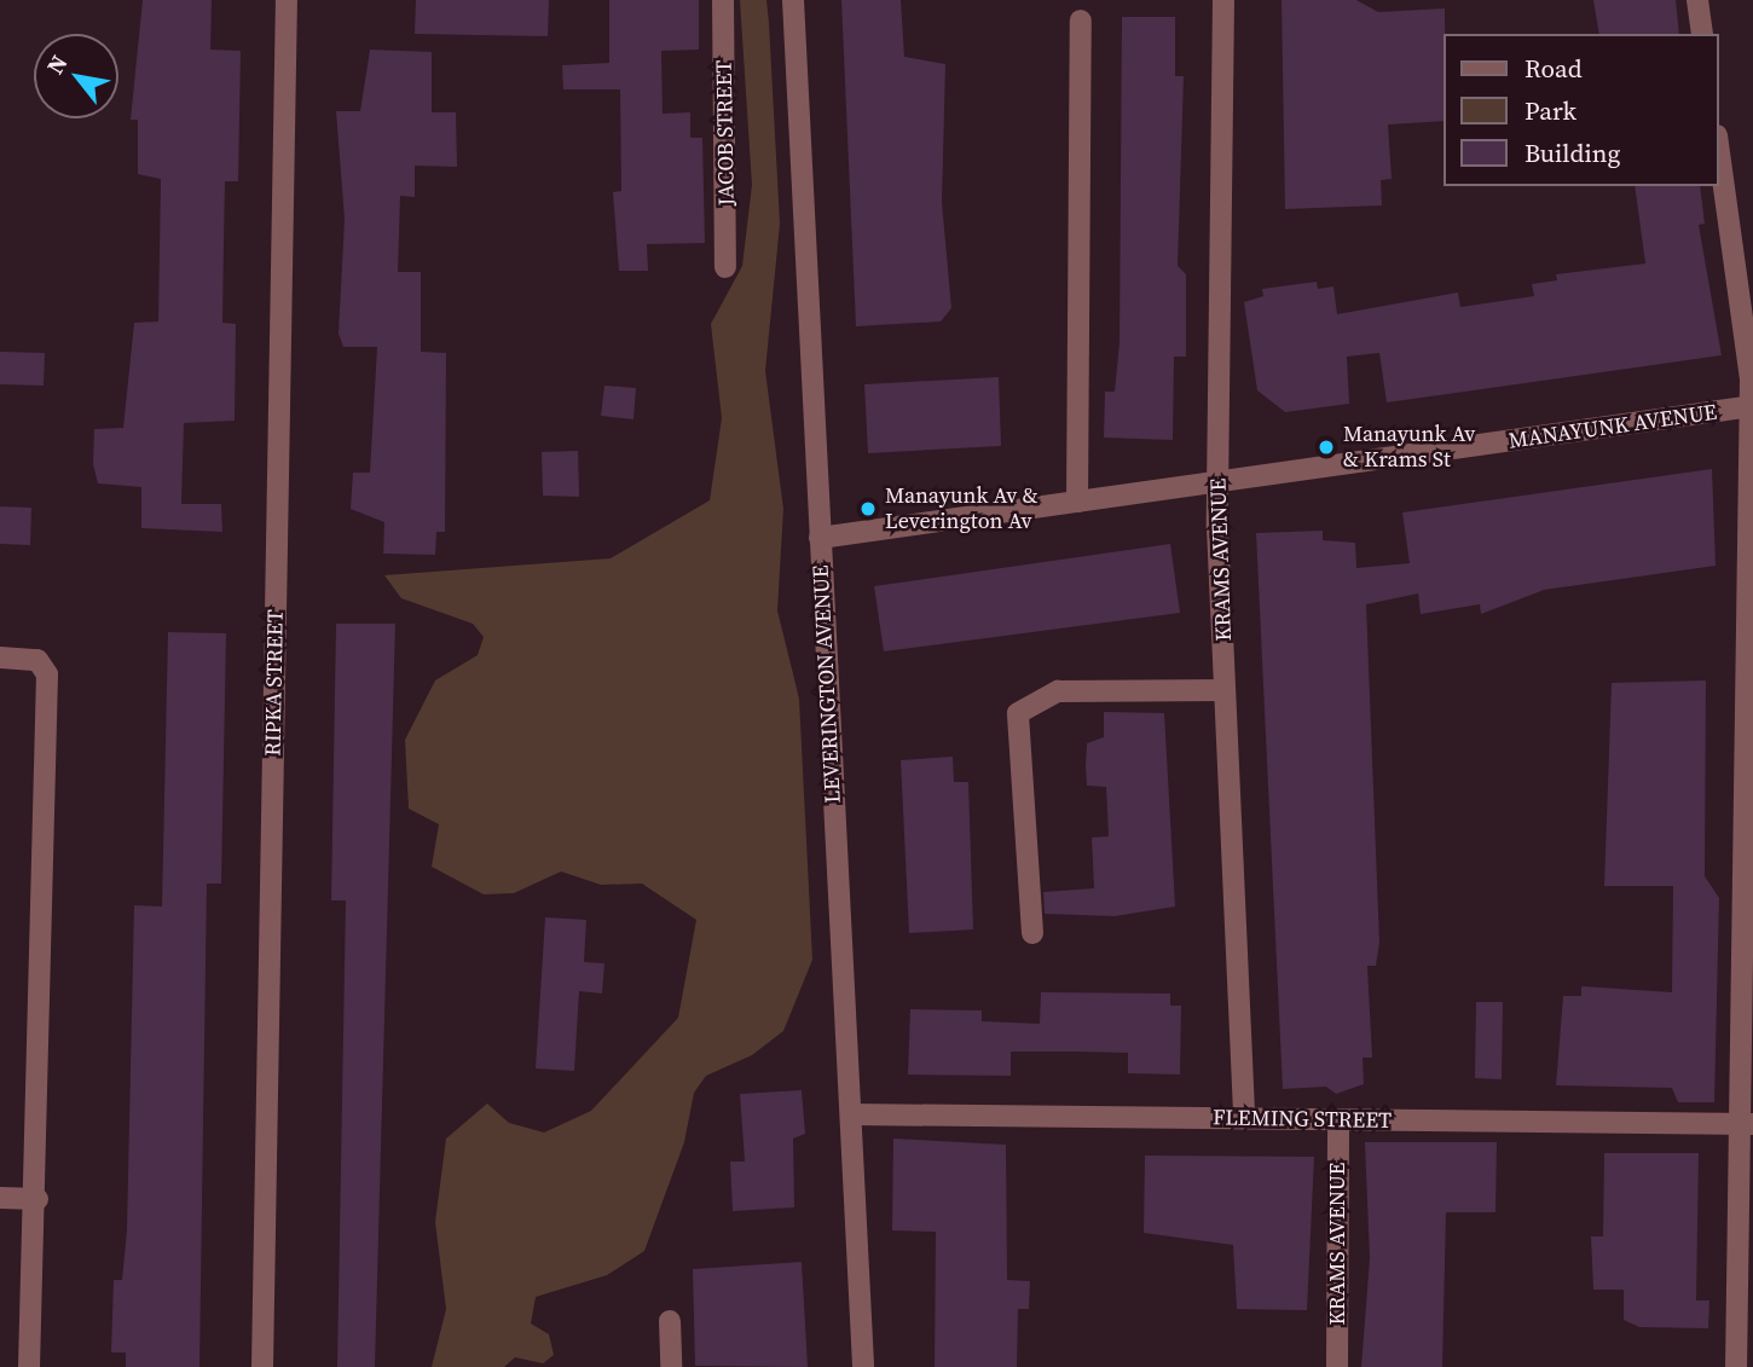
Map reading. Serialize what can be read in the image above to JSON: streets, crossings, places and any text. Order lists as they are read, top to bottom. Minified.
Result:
{"streets":{"street":["JACOB STREET","MANAYUNK AVENUE","KRAMS AVENUE","RIPKA STREET","LEVERINGTON AVENUE","FLEMING STREET"]},"crossings":[["MANAYUNK AVENUE","KRAMS AVENUE"],["MANAYUNK AVENUE","LEVERINGTON AVENUE"],["KRAMS AVENUE","FLEMING STREET"],["LEVERINGTON AVENUE","FLEMING STREET"]],"places":["Manayunk Av & Krams St","Manayunk Av & Leverington Av"],"legend":["Road","Park","Building"],"north":"top left"}
